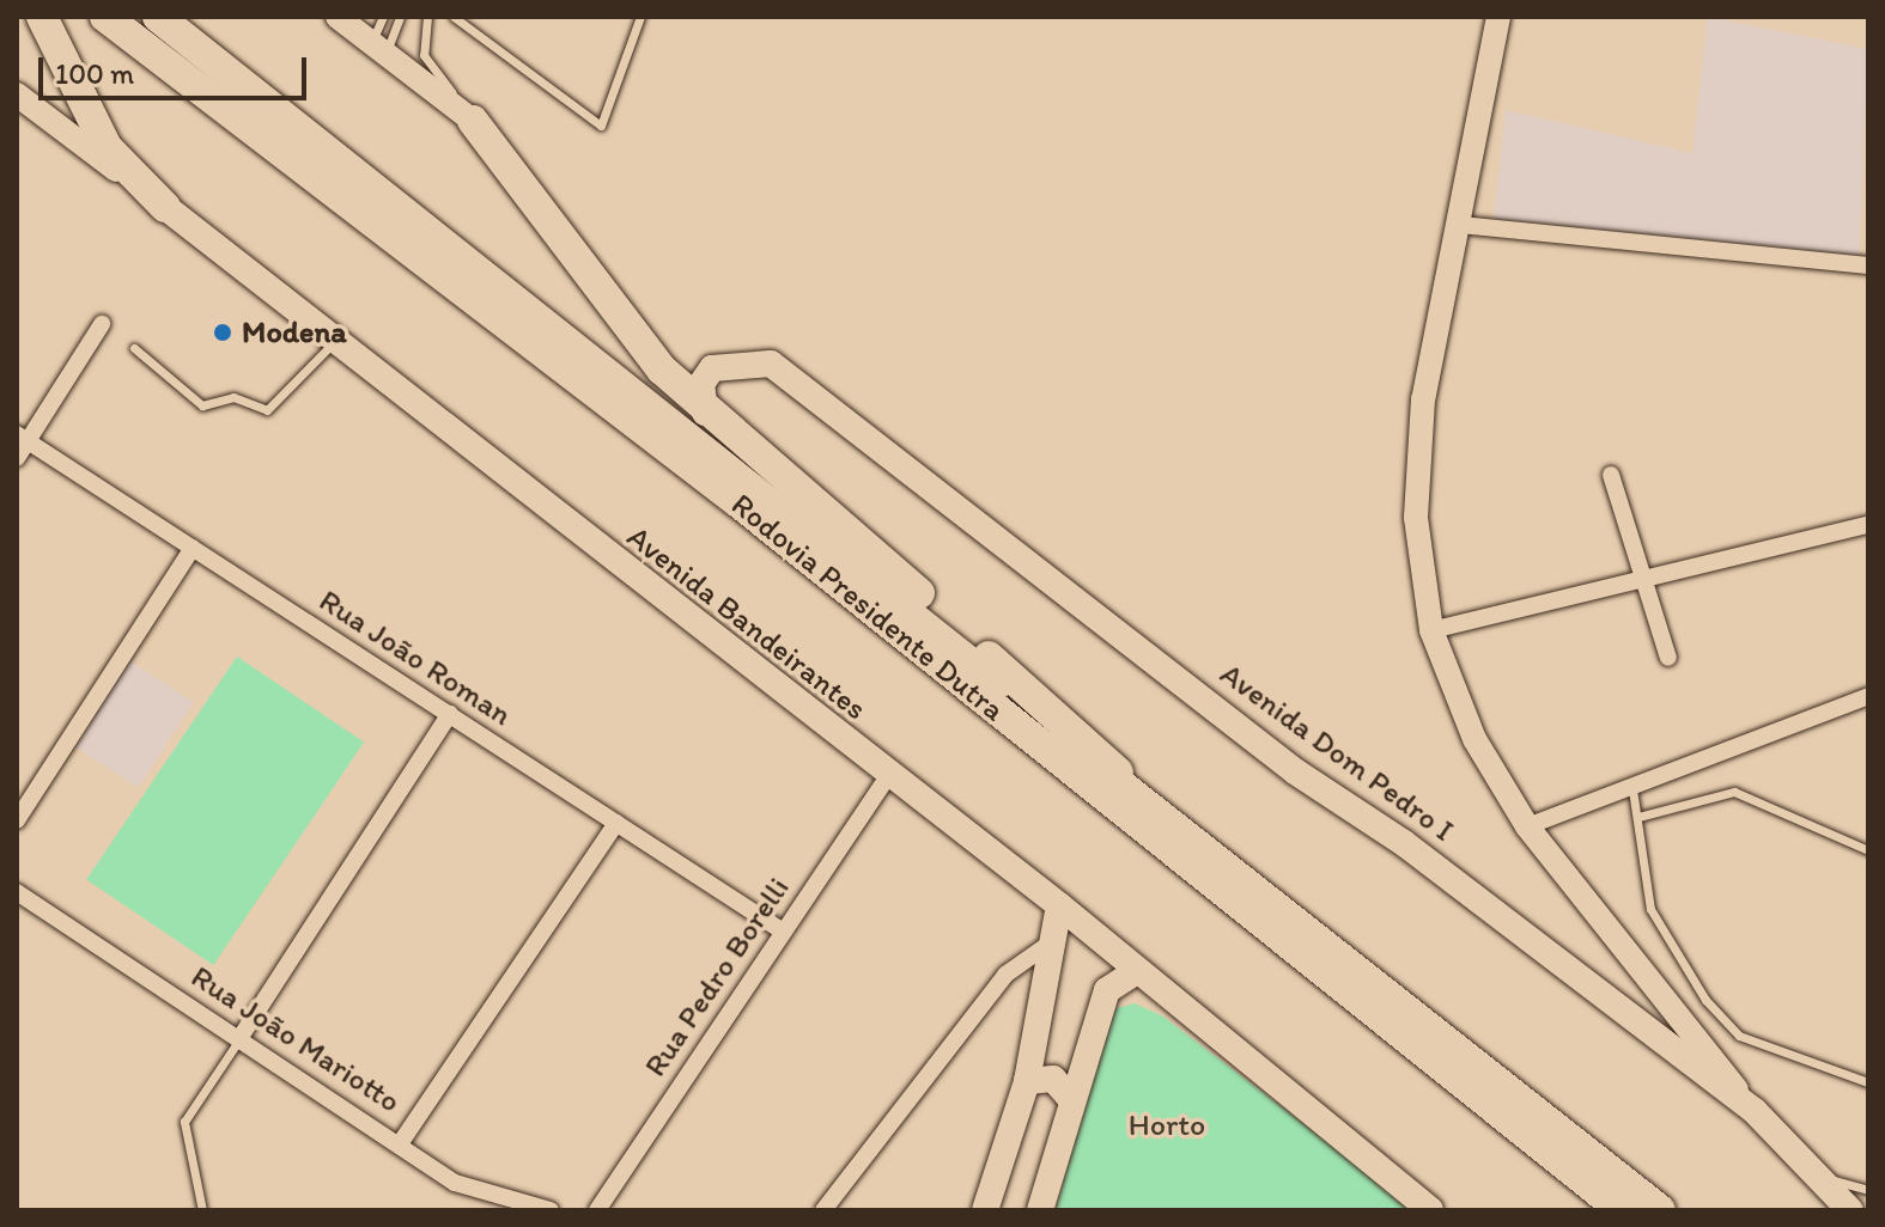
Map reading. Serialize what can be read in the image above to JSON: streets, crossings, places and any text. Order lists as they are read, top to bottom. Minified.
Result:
{"streets":{"highway":["Rodovia Presidente Dutra"],"main road":["Avenida Bandeirantes","Avenida Dom Pedro I"],"street":["Rua João Roman","Rua Pedro Borelli","Rua João Mariotto"]},"crossings":[["Avenida Bandeirantes","Rua Pedro Borelli"],["Rua João Roman","Rua Pedro Borelli"]],"parks":["Horto"],"places":["Modena"],"scale_bar":"100 m"}
